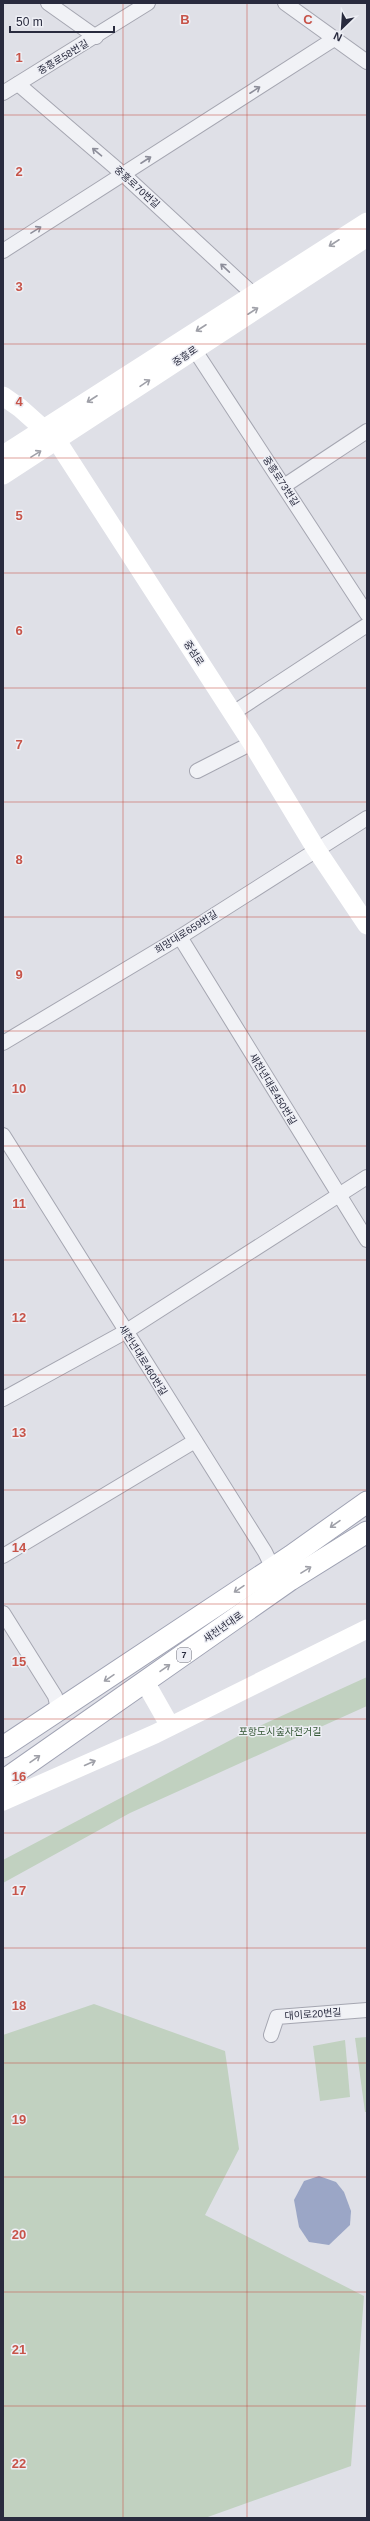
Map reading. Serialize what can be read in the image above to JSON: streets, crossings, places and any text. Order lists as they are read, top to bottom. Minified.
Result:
{"streets":{"main road":["중흥로","중섬로","새천년대로","7"],"street":["중흥로58번길","중흥로70번길","중흥로73번길","희망대로659번길","새천년대로450번길","새천년대로460번길","대이로20번길"]},"crossings":[["중흥로58번길","중흥로70번길"],["중흥로70번길","중흥로"],["중흥로","중흥로73번길"],["중흥로","중섬로"],["중섬로","희망대로659번길"],["희망대로659번길","새천년대로450번길"],["새천년대로460번길","새천년대로"],["새천년대로460번길","7"]],"one_way":["중흥로70번길"],"parks":["포항도시숲자전거길"],"scale_bar":"50 m","north":"bottom left","grid":{"columns":["B","C"],"rows":["1","2","3","4","5","6","7","8","9","10","11","12","13","14","15","16","17","18","19","20","21","22"]}}
